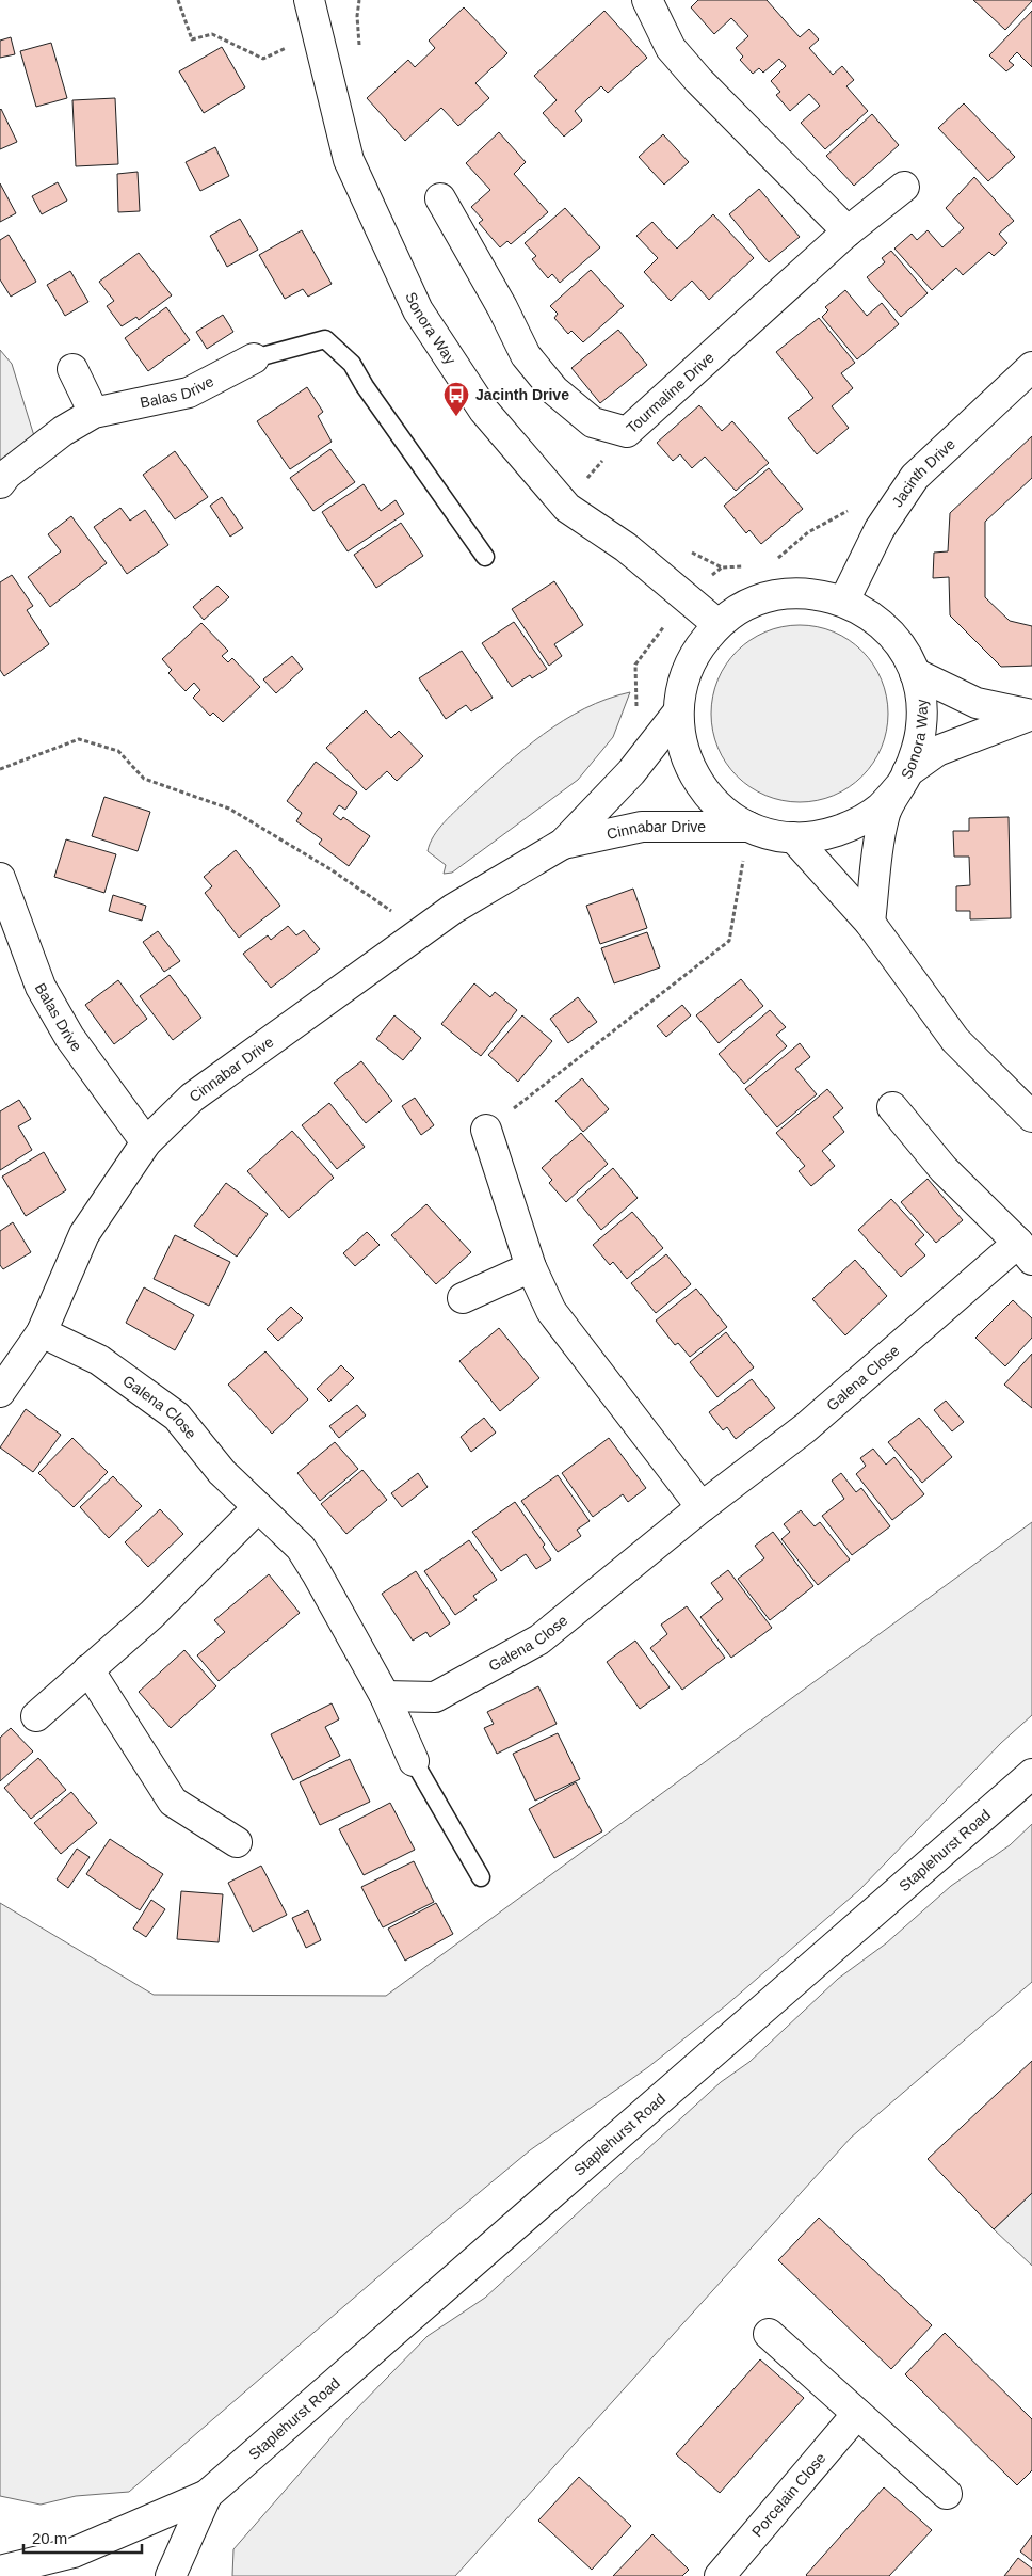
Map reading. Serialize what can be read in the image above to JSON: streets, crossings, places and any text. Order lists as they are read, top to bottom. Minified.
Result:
{"streets":{"street":["Sonora Way","Tourmaline Drive","Balas Drive","Jacinth Drive","Cinnabar Drive","Galena Close","Staplehurst Road","Porcelain Close"]},"crossings":[["Sonora Way","Jacinth Drive"],["Sonora Way","Cinnabar Drive"],["Balas Drive","Cinnabar Drive"],["Cinnabar Drive","Galena Close"]],"places":{"bus stop":["Jacinth Drive"]},"scale_bar":"20 m"}
